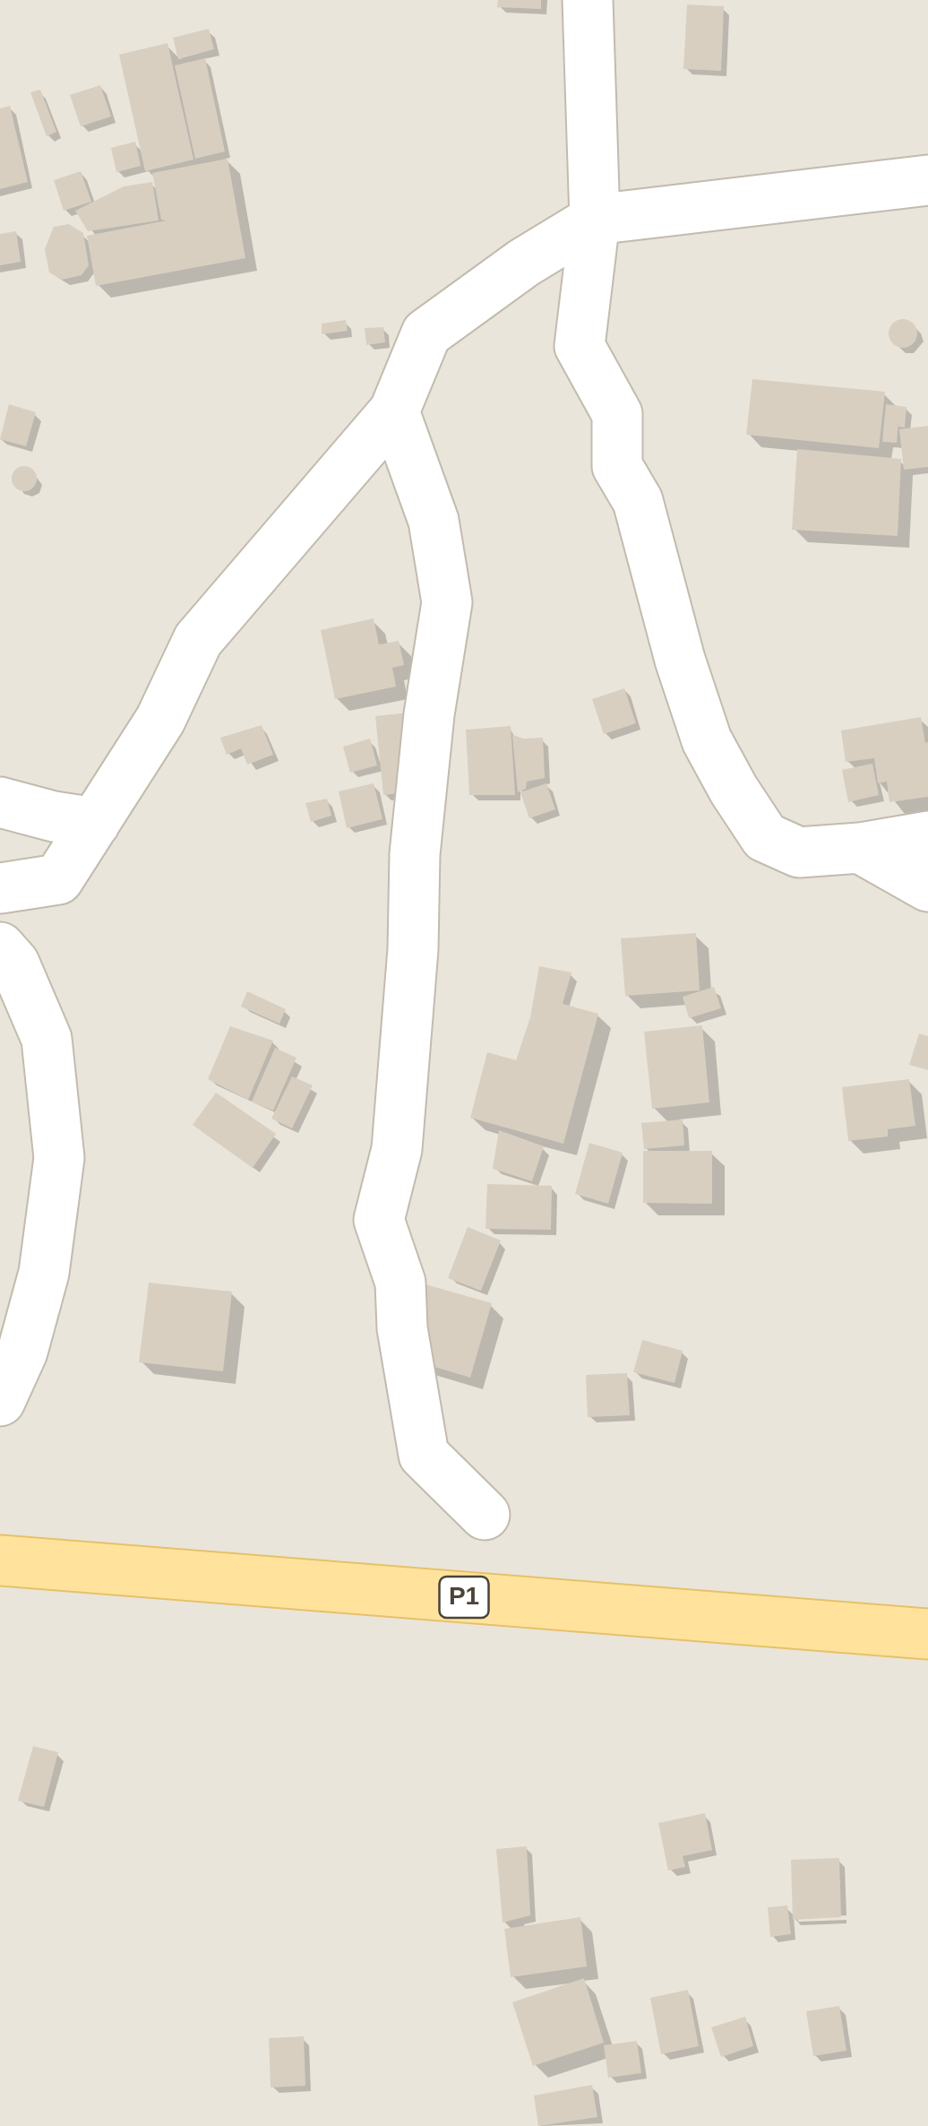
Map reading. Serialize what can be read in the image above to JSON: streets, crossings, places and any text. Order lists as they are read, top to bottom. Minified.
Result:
{"streets":{"main road":["P1"]}}
